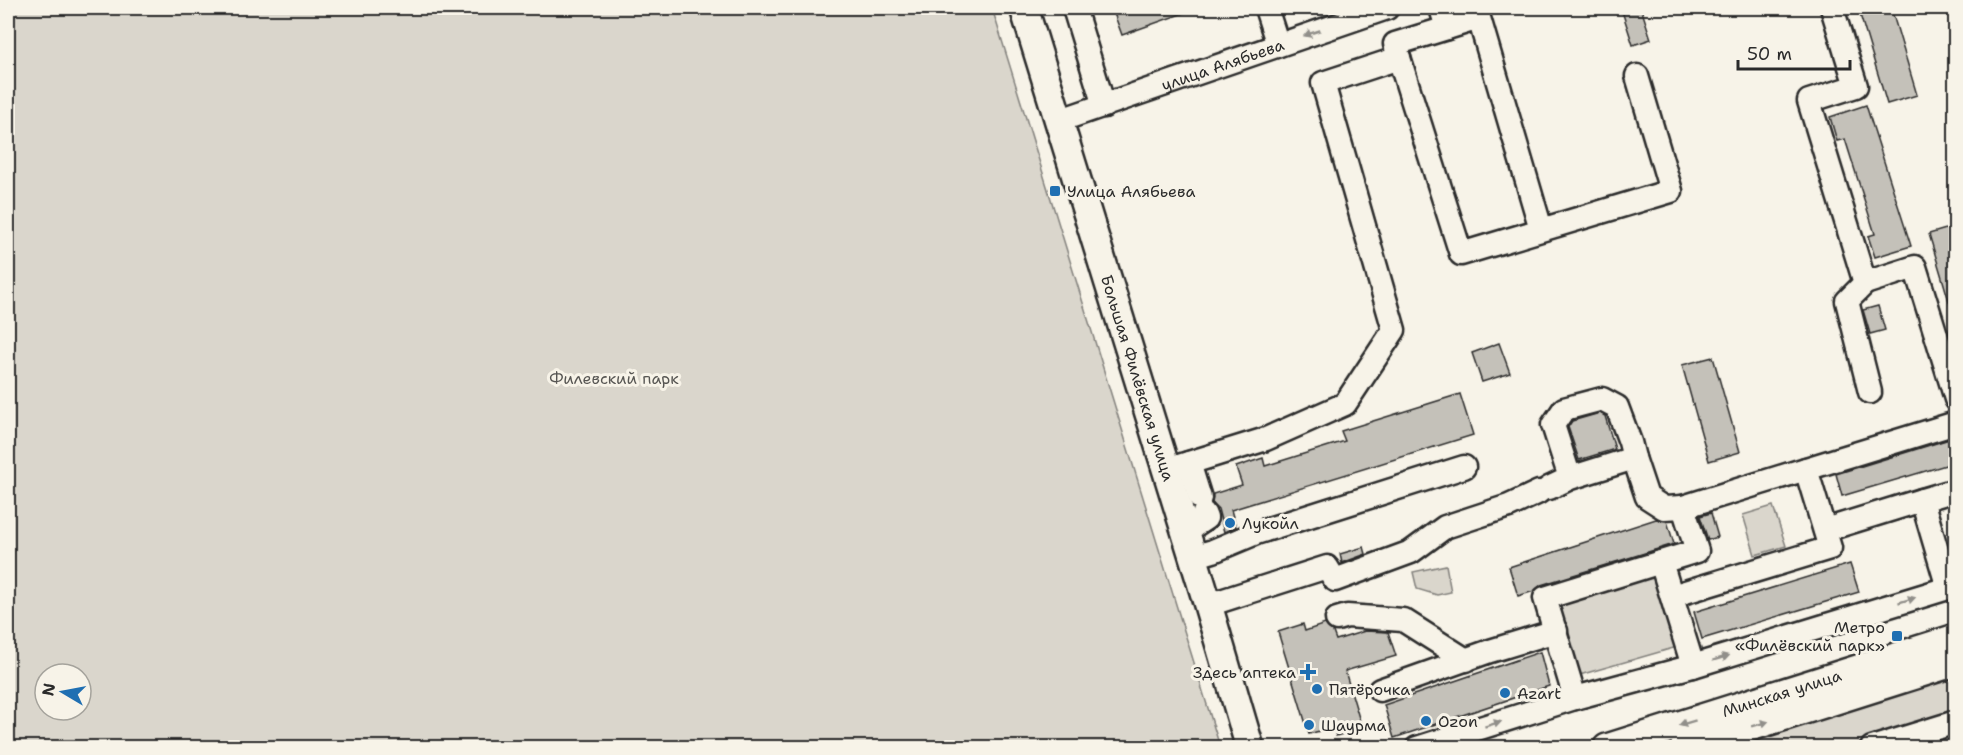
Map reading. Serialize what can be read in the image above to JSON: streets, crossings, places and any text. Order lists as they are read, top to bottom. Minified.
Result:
{"streets":{"main road":["Большая Филёвская улица","Минская улица"],"street":["улица Алябьева"]},"crossings":[["улица Алябьева","Большая Филёвская улица"]],"parks":["Филевский парк"],"places":{"transit":["Улица Алябьева","Метро «Филёвский парк»"],"other":["Лукойл","Пятёрочка","Azart","Ozon","Шаурма"],"health":["Здесь аптека"]},"scale_bar":"50 m","north":"left"}
